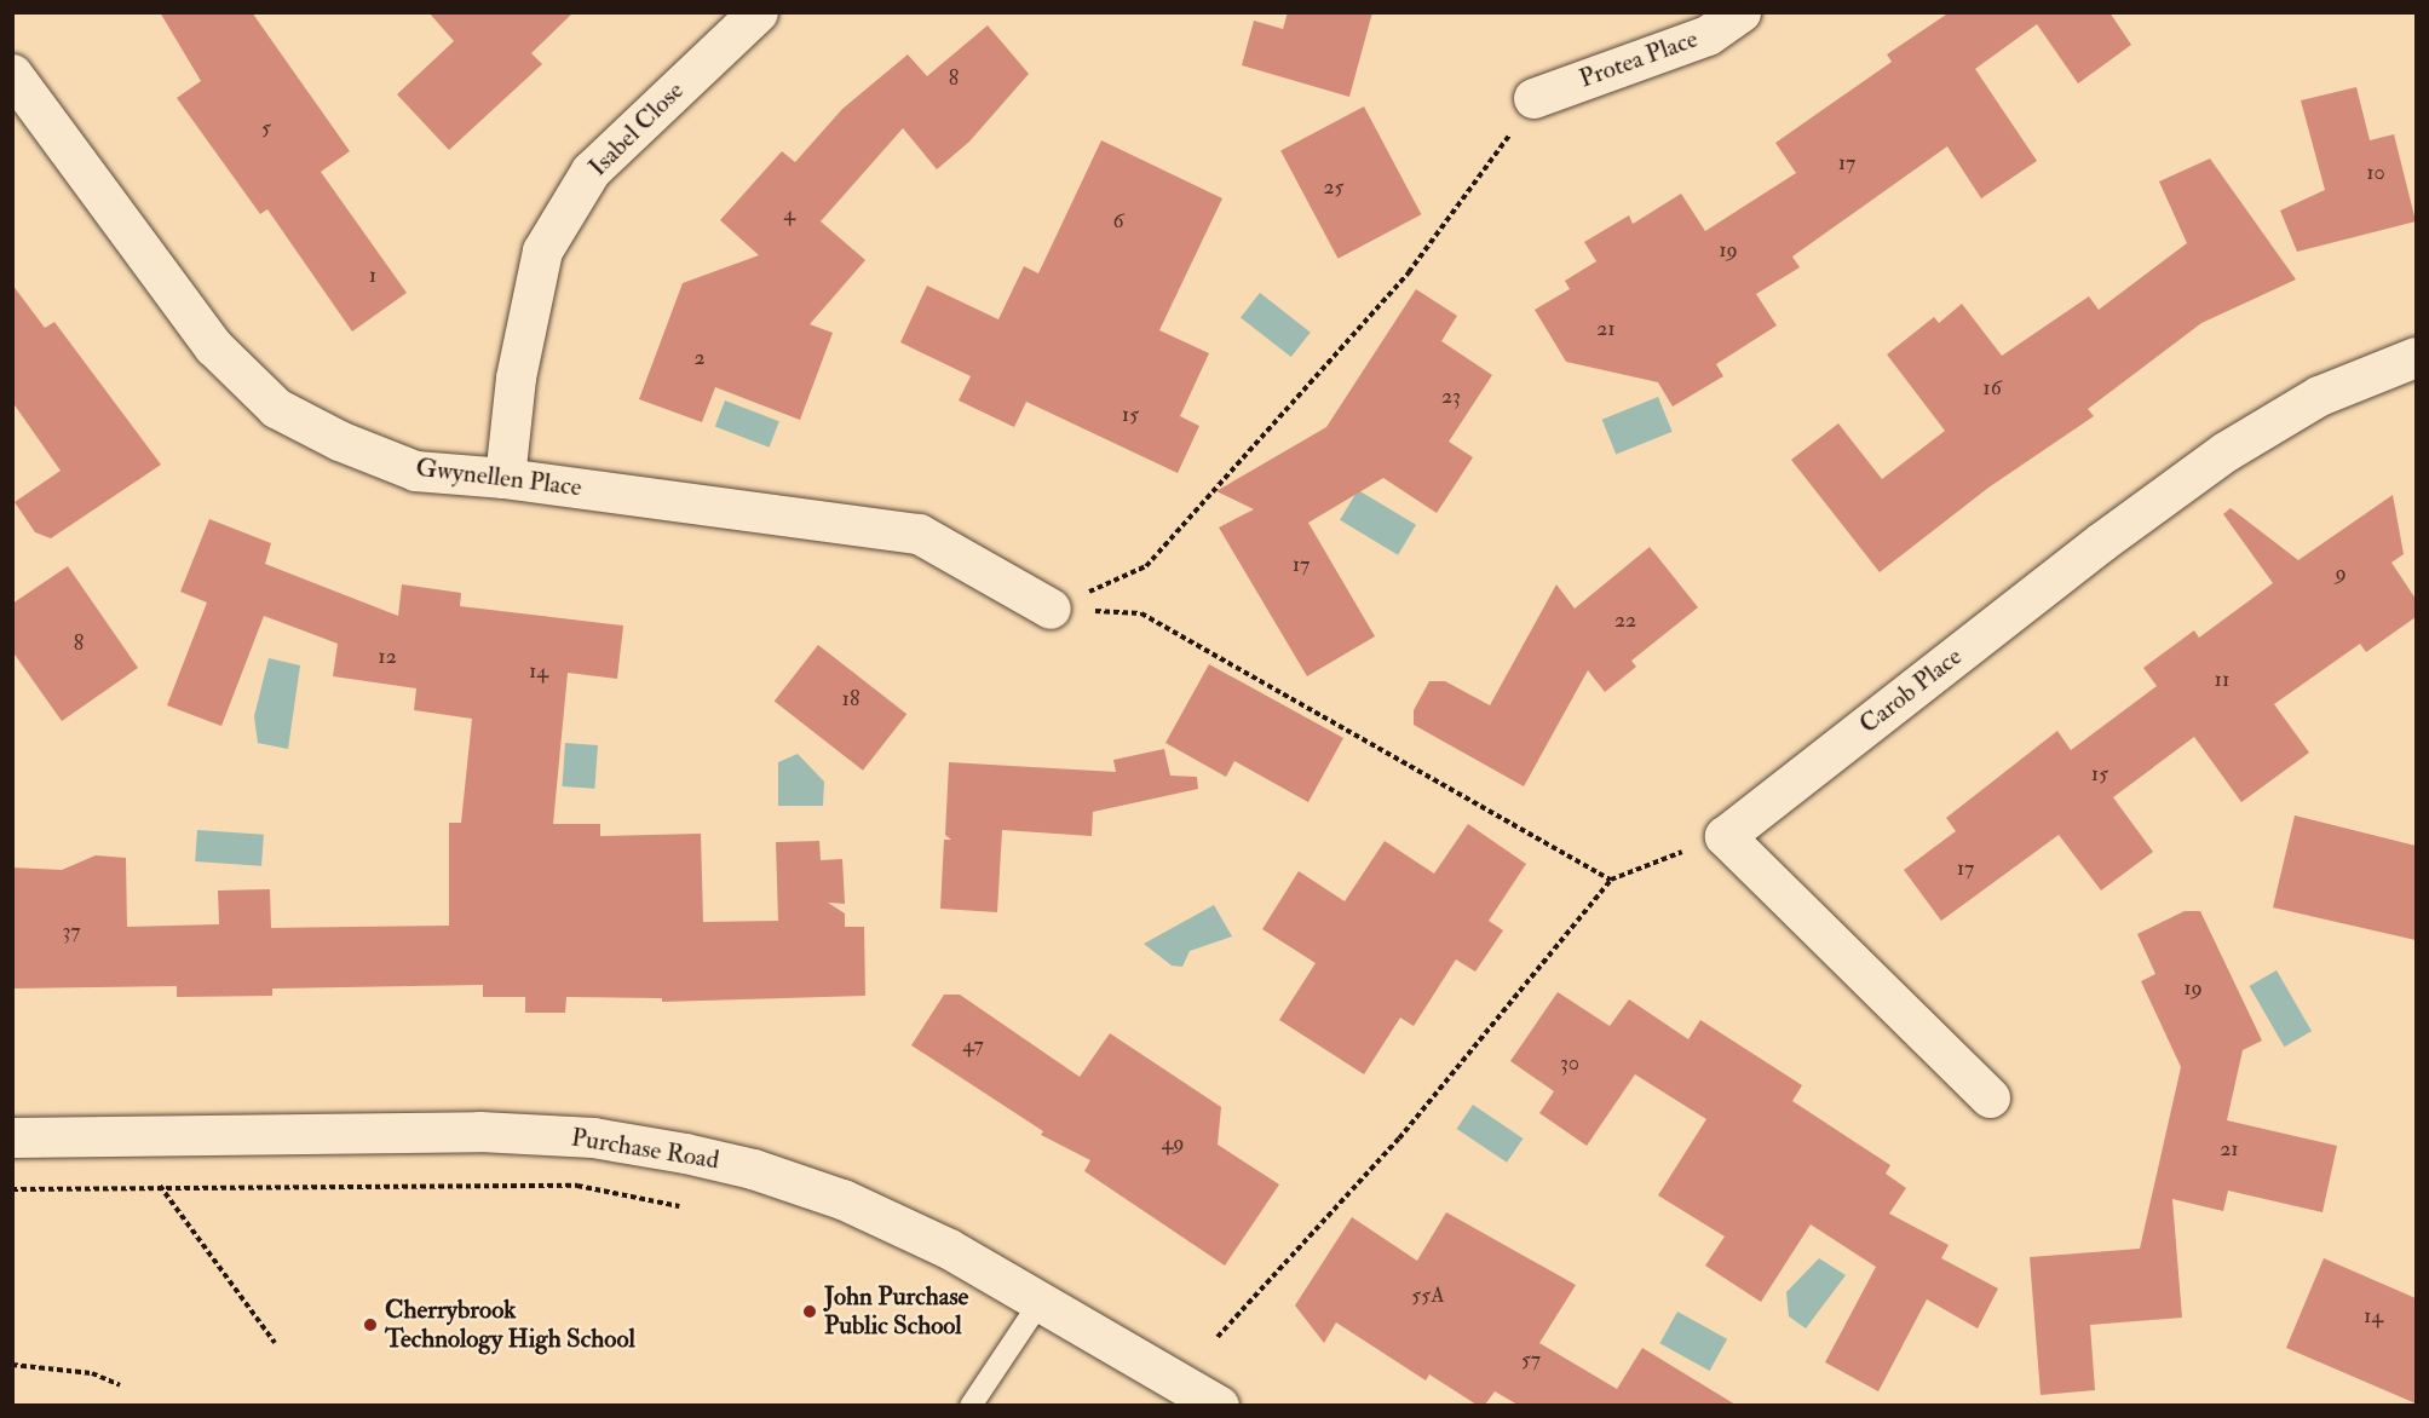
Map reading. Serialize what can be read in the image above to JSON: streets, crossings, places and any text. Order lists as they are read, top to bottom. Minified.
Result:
{"streets":{"street":["Protea Place","Isabel Close","Gwynellen Place","Carob Place","Purchase Road"]},"crossings":[["Isabel Close","Gwynellen Place"]],"places":["John Purchase Public School","Cherrybrook Technology High School"],"house_numbers":["8","5","17","10","25","4","6","19","1","21","2","16","23","15","17","9","22","8","12","14","11","18","15","17","37","19","47","30","49","21","55A","14","57"]}
